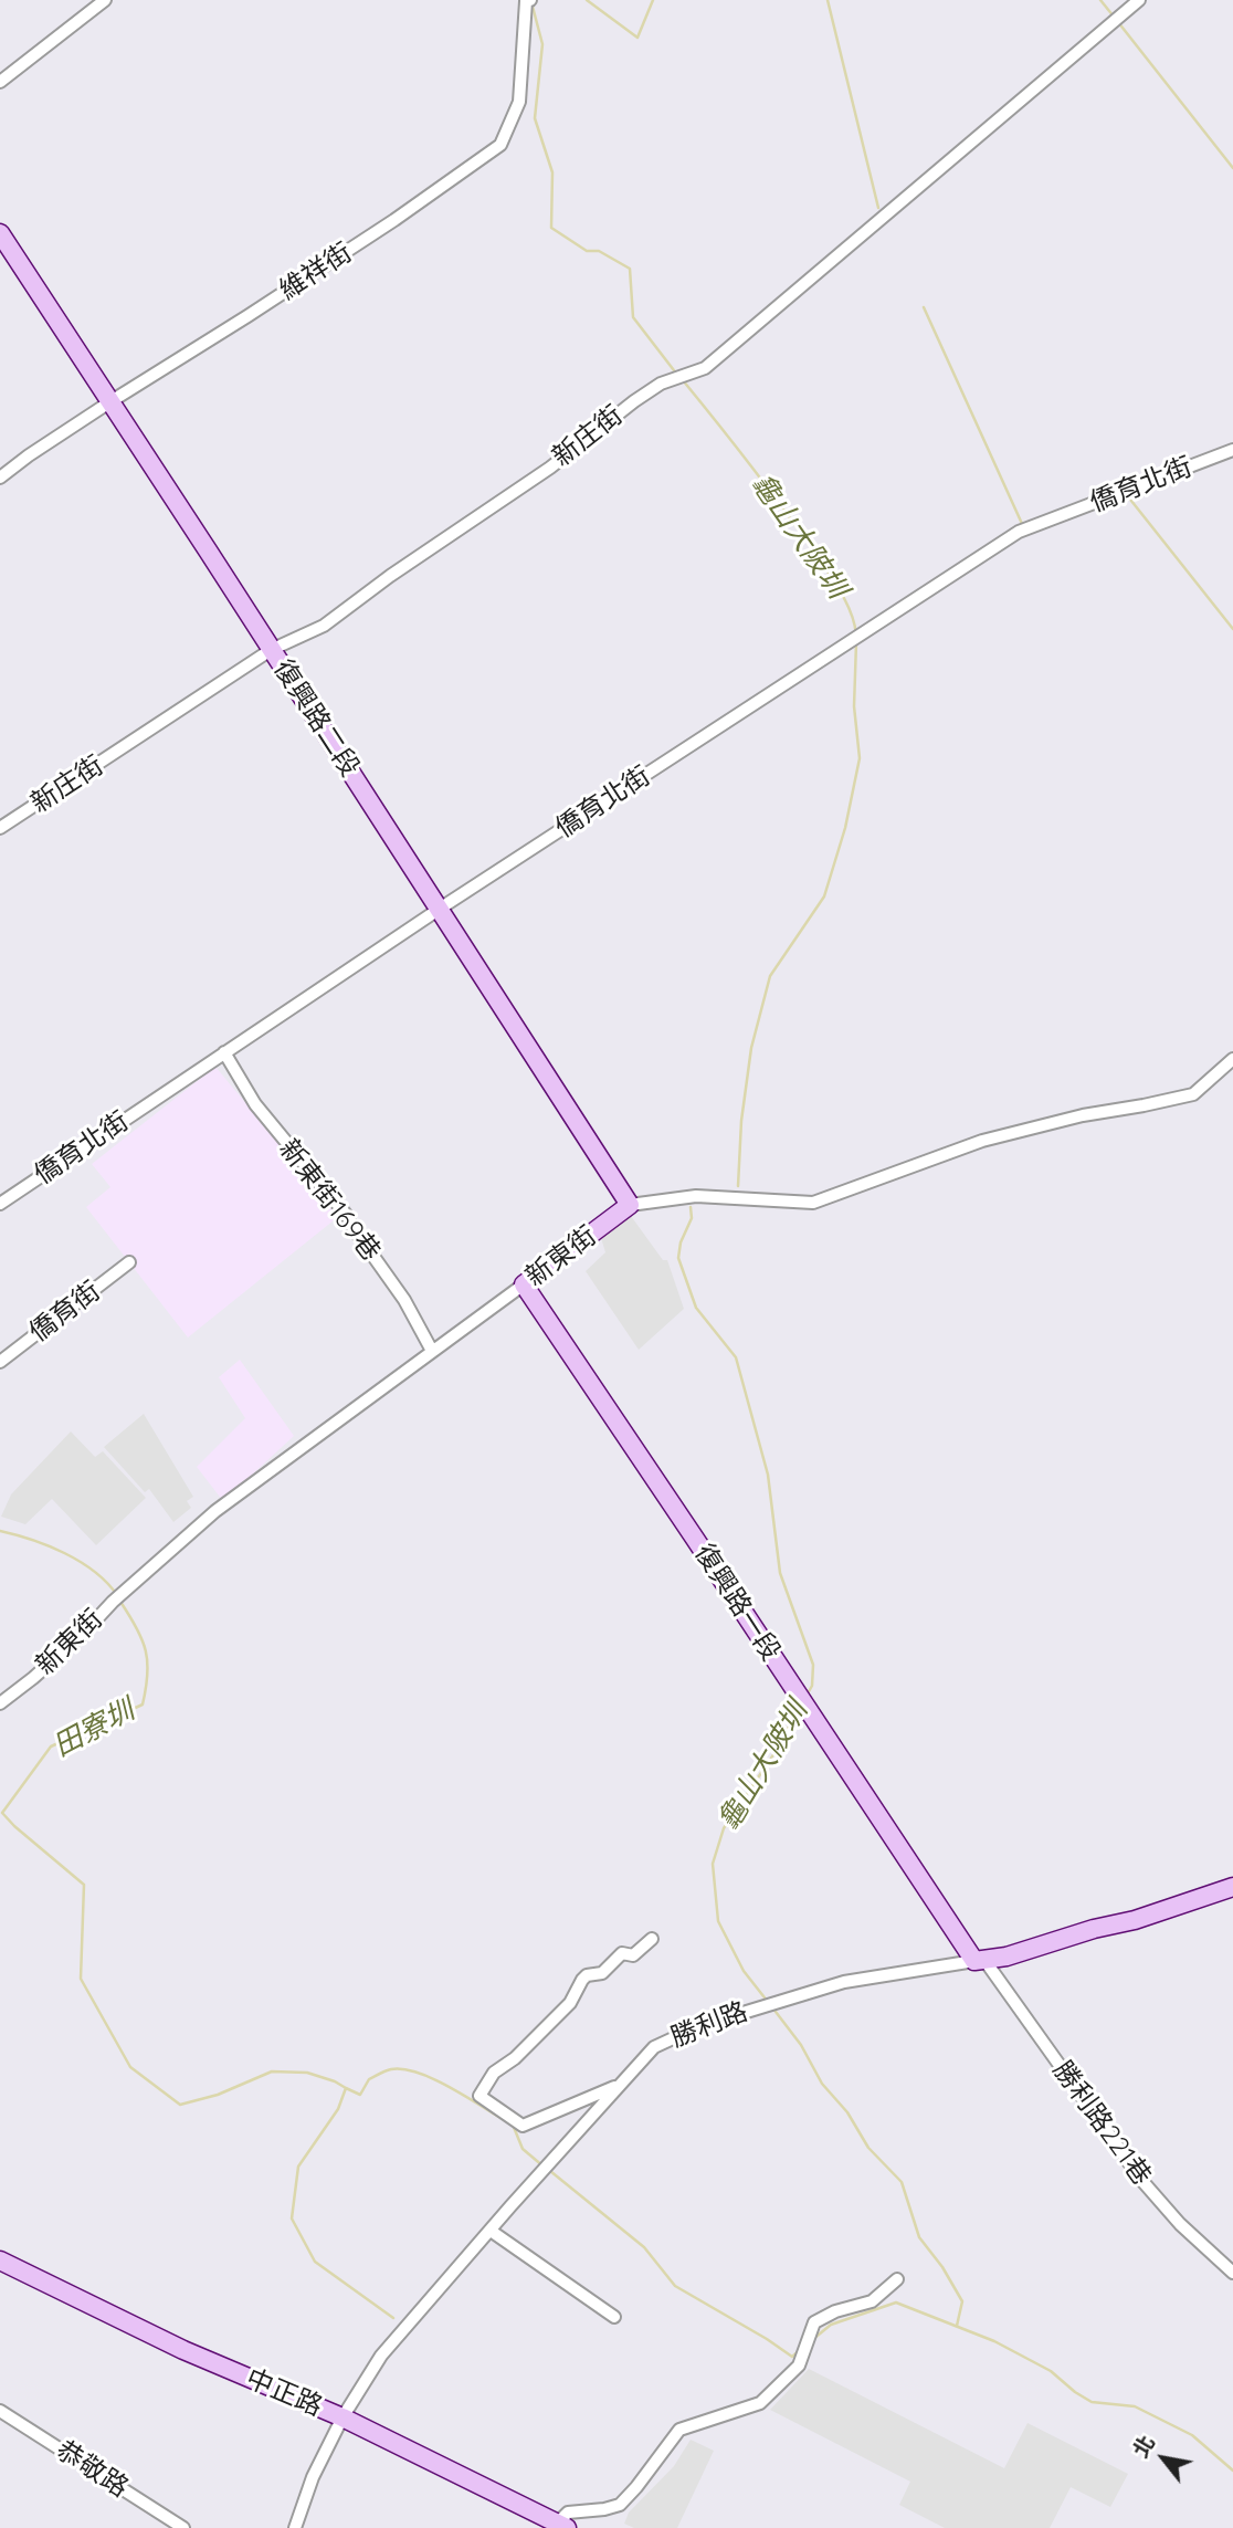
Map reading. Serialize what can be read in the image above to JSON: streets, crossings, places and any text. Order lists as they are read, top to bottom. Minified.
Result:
{"streets":{"street":["維祥街","新庄街","僑育北街","復興路二段","新東街169巷","新東街","僑育街","復興路一段","勝利路","勝利路221巷","中正路","恭敬路"]},"crossings":[["維祥街","復興路二段"],["新庄街","復興路二段"],["僑育北街","復興路二段"],["僑育北街","新東街169巷"],["復興路二段","新東街"],["新東街169巷","新東街"],["新東街","復興路一段"],["復興路一段","勝利路"],["復興路一段","勝利路221巷"],["勝利路","勝利路221巷"],["勝利路","中正路"]],"water":["龜山大陂圳","田寮圳"],"north":"top left"}
